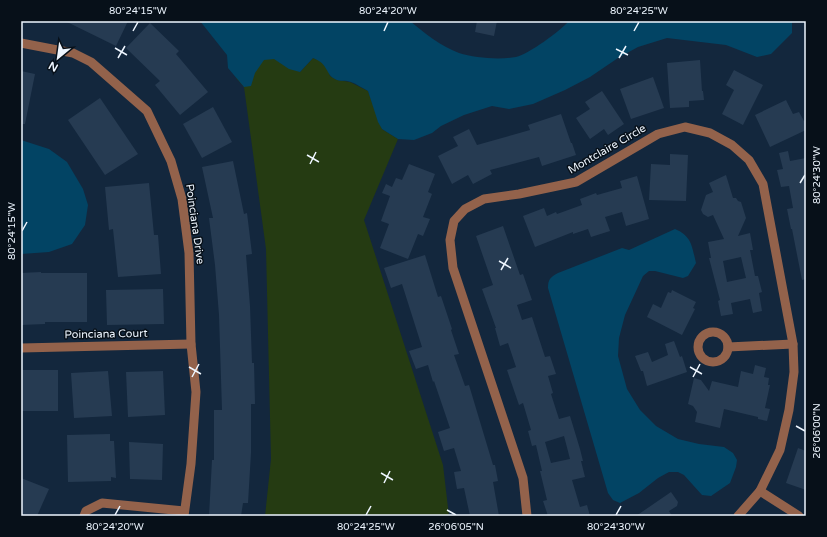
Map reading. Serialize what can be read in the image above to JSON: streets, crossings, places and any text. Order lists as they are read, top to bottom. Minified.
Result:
{"streets":{"street":["Montclaire Circle","Poinciana Drive","Poinciana Court"]},"crossings":[["Poinciana Drive","Poinciana Court"]],"north":"bottom left","coordinates":["80°24'15\"W","80°24'20\"W","80°24'25\"W","80°24'30\"W","26°06'00\"N","26°06'05\"N"]}
